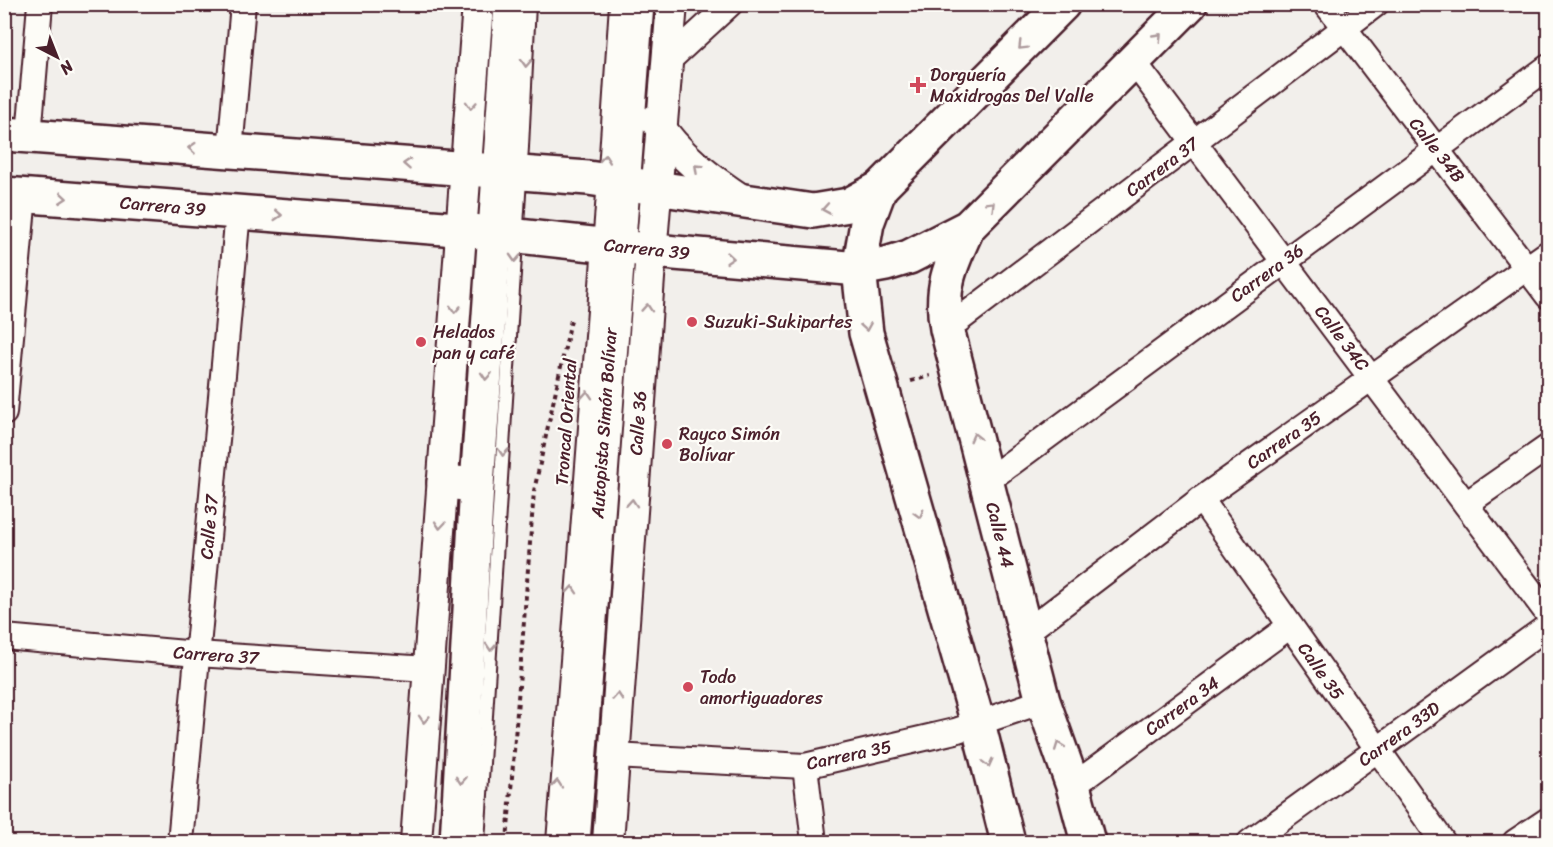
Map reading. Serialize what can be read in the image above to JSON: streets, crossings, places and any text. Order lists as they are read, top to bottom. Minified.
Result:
{"streets":{"main road":["Carrera 39","Autopista Simón Bolívar","Calle 44"],"street":["Calle 34B","Carrera 37","Carrera 36","Calle 34C","Calle 36","Carrera 35","Calle 37","Calle 35","Carrera 34","Carrera 33D"],"lane":["Troncal Oriental"]},"crossings":[["Calle 34B","Carrera 37"],["Calle 34B","Carrera 36"],["Calle 34B","Carrera 35"],["Carrera 37","Calle 34C"],["Carrera 37","Calle 37"],["Carrera 37","Calle 44"],["Carrera 39","Calle 34C"],["Carrera 39","Troncal Oriental"],["Carrera 39","Autopista Simón Bolívar"],["Carrera 39","Calle 36"],["Carrera 39","Calle 37"],["Carrera 39","Calle 44"],["Carrera 36","Calle 34C"],["Carrera 36","Calle 44"],["Calle 34C","Carrera 35"],["Troncal Oriental","Autopista Simón Bolívar"],["Calle 36","Carrera 35"],["Carrera 35","Calle 44"],["Carrera 35","Calle 35"],["Calle 44","Carrera 34"],["Calle 35","Carrera 34"],["Calle 35","Carrera 33D"]],"places":{"health":["Dorguería Maxidrogas Del Valle"],"other":["Suzuki-Sukipartes","Helados pan y café","Rayco Simón Bolívar","Todo amortiguadores"]},"north":"bottom right"}
